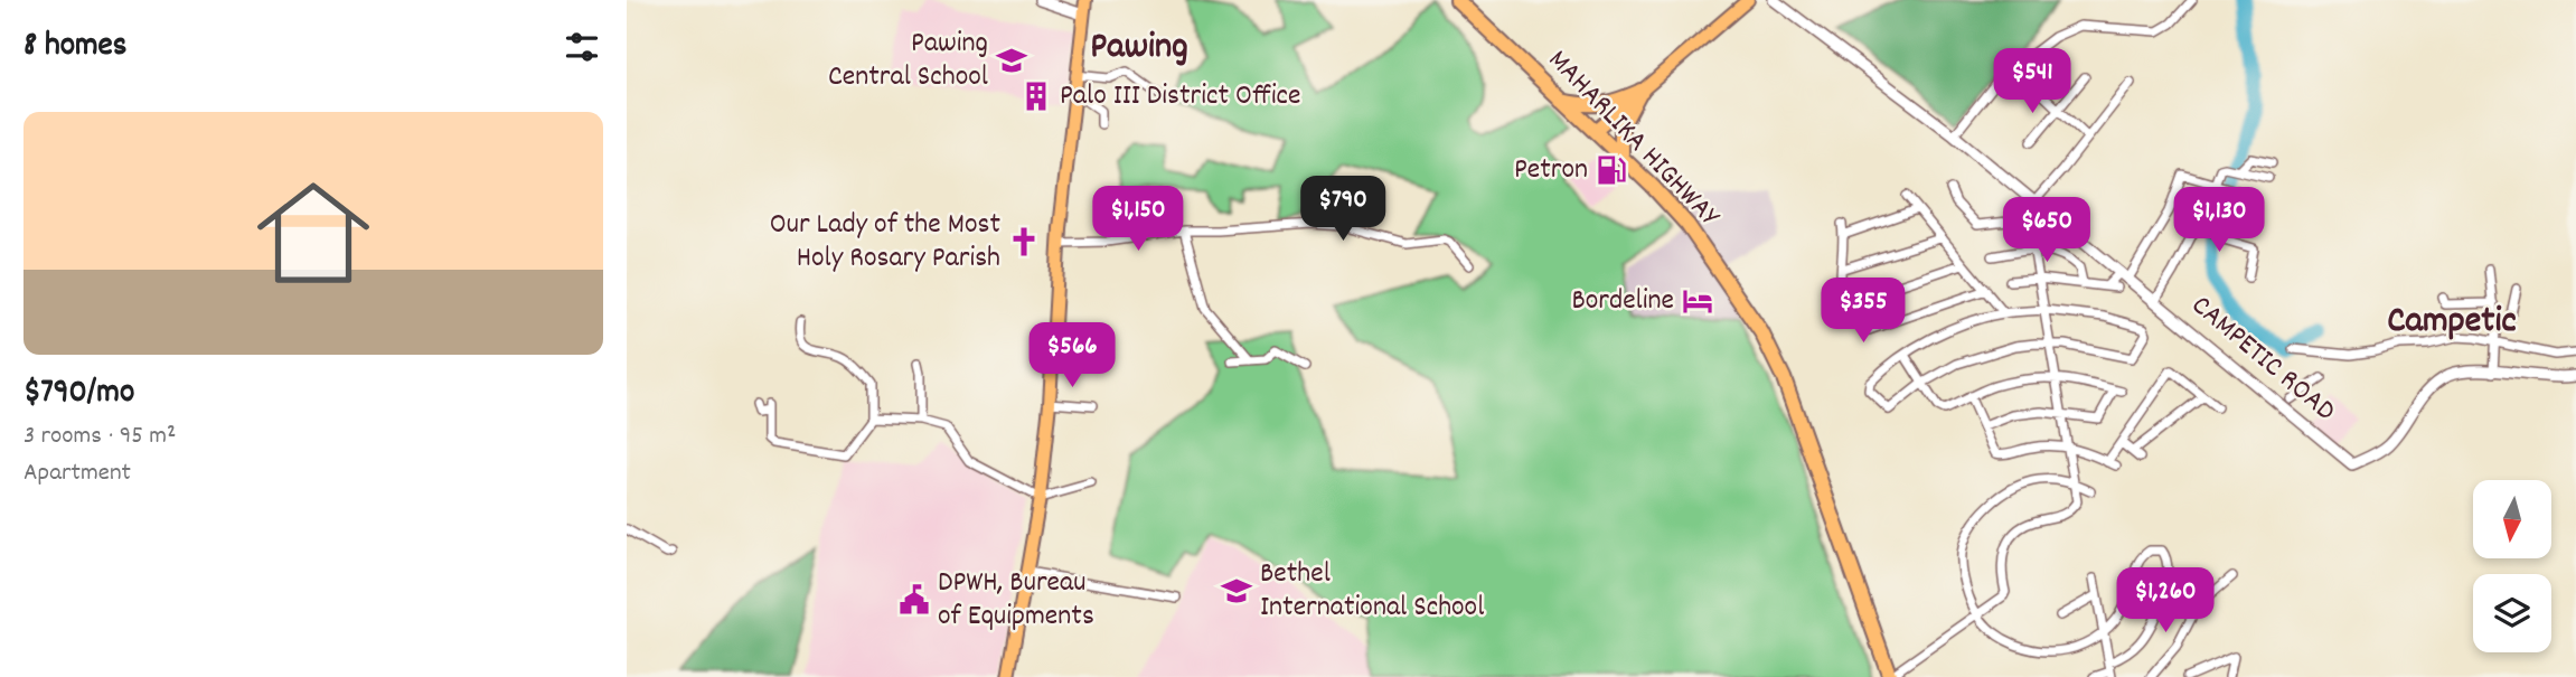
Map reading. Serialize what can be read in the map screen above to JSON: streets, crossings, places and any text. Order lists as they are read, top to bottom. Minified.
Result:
{"streets":{"highway":["MAHARLIKA HIGHWAY"],"street":["CAMPETIC ROAD"]},"districts":["Pawing","Campetic"],"places":{"school or university":["Pawing Central School","Bethel International School"],"building":["Palo III District Office"],"fuel station":["Petron"],"church":["Our Lady of the Most Holy Rosary Parish"],"hotel":["Bordeline"],"public building":["DPWH, Bureau of Equipments"]},"north":"bottom","page":{"heading":"8 homes","price":["$541","$790","$1,150","$1,130","$650","$355","$566","$1,260"],"list":[{"name":"$790/mo","note":"3 rooms · 95 m² · Apartment"}]}}
